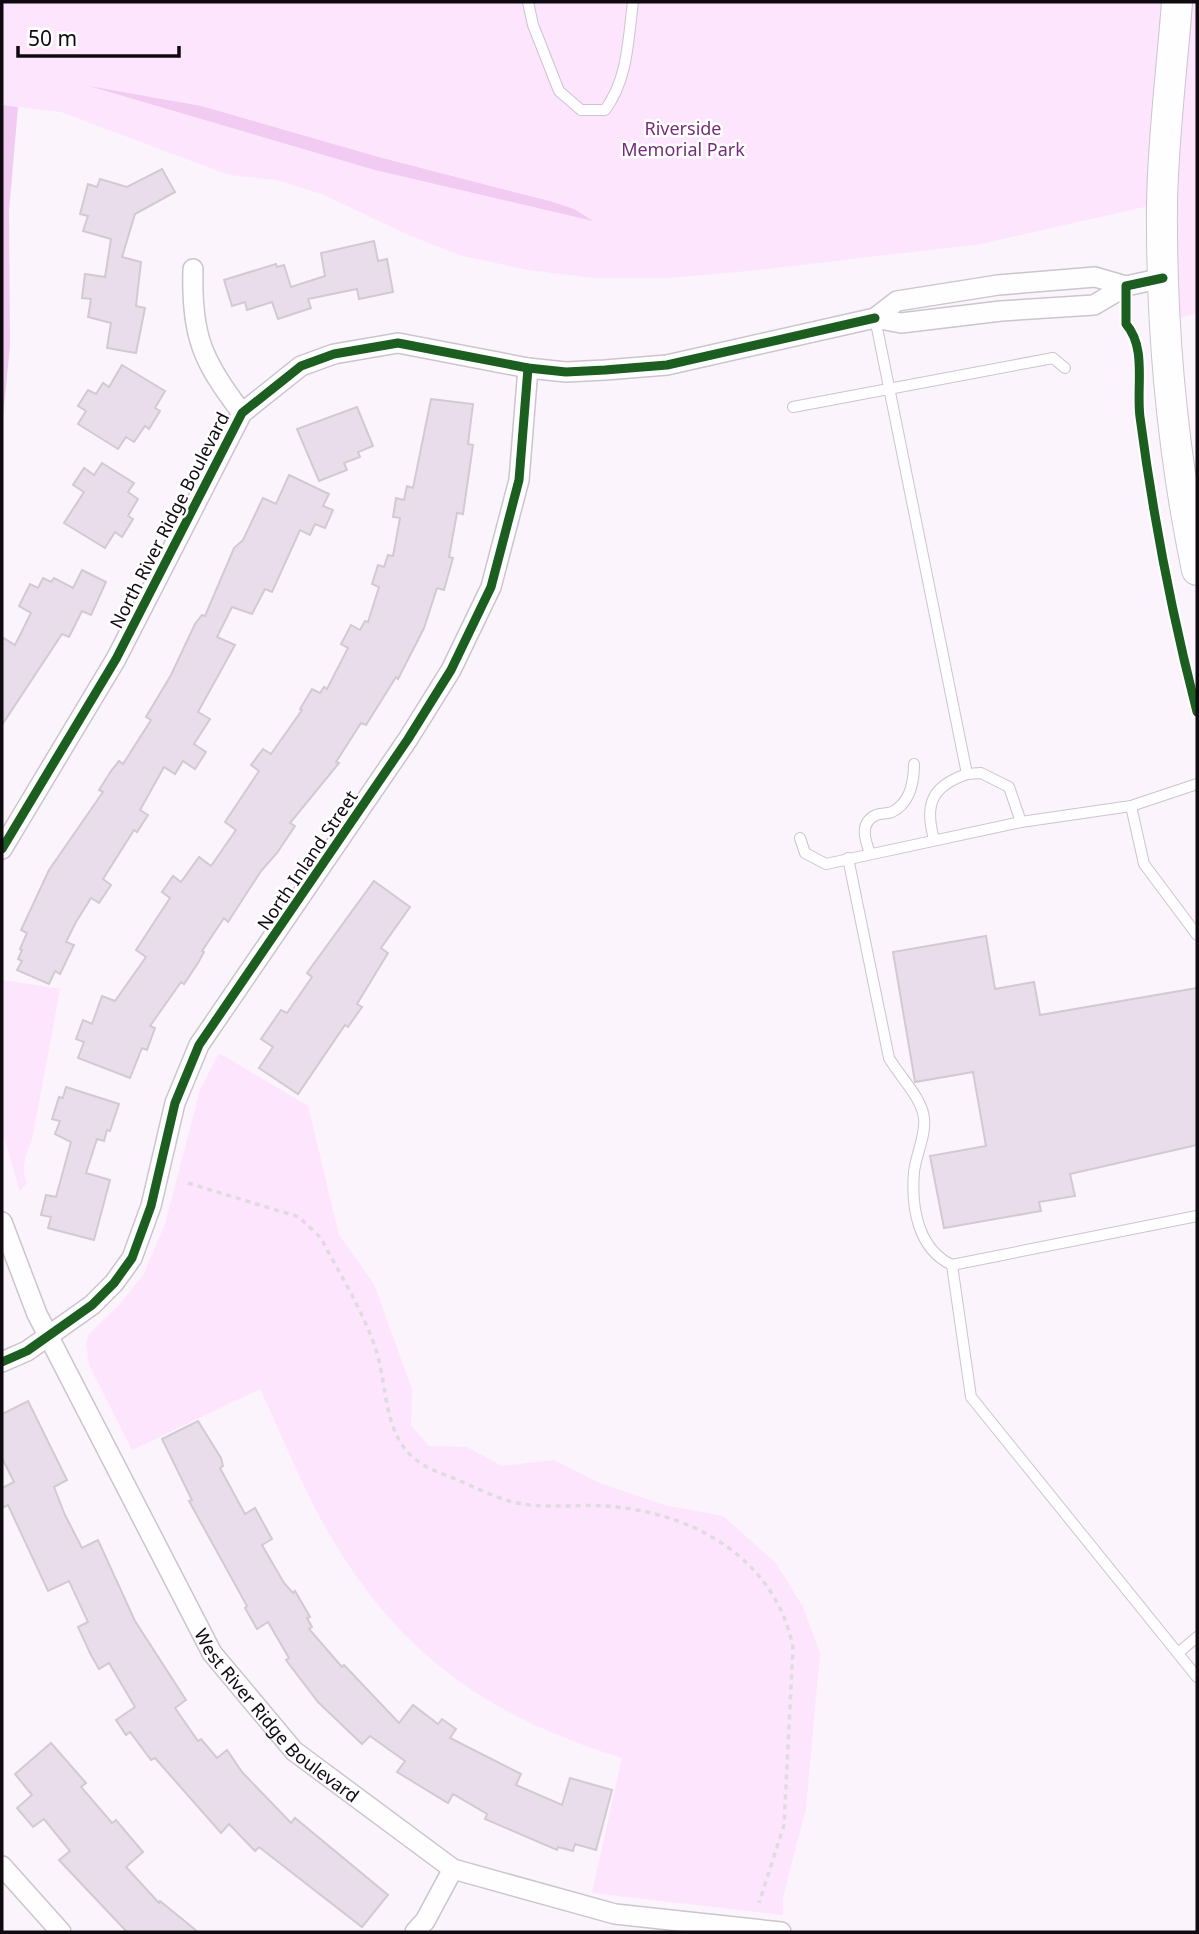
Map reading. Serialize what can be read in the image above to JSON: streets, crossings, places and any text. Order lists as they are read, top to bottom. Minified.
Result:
{"streets":{"street":["North River Ridge Boulevard","North Inland Street","West River Ridge Boulevard"]},"crossings":[["North River Ridge Boulevard","North Inland Street"],["North Inland Street","West River Ridge Boulevard"]],"parks":["Riverside Memorial Park"],"scale_bar":"50 m"}
